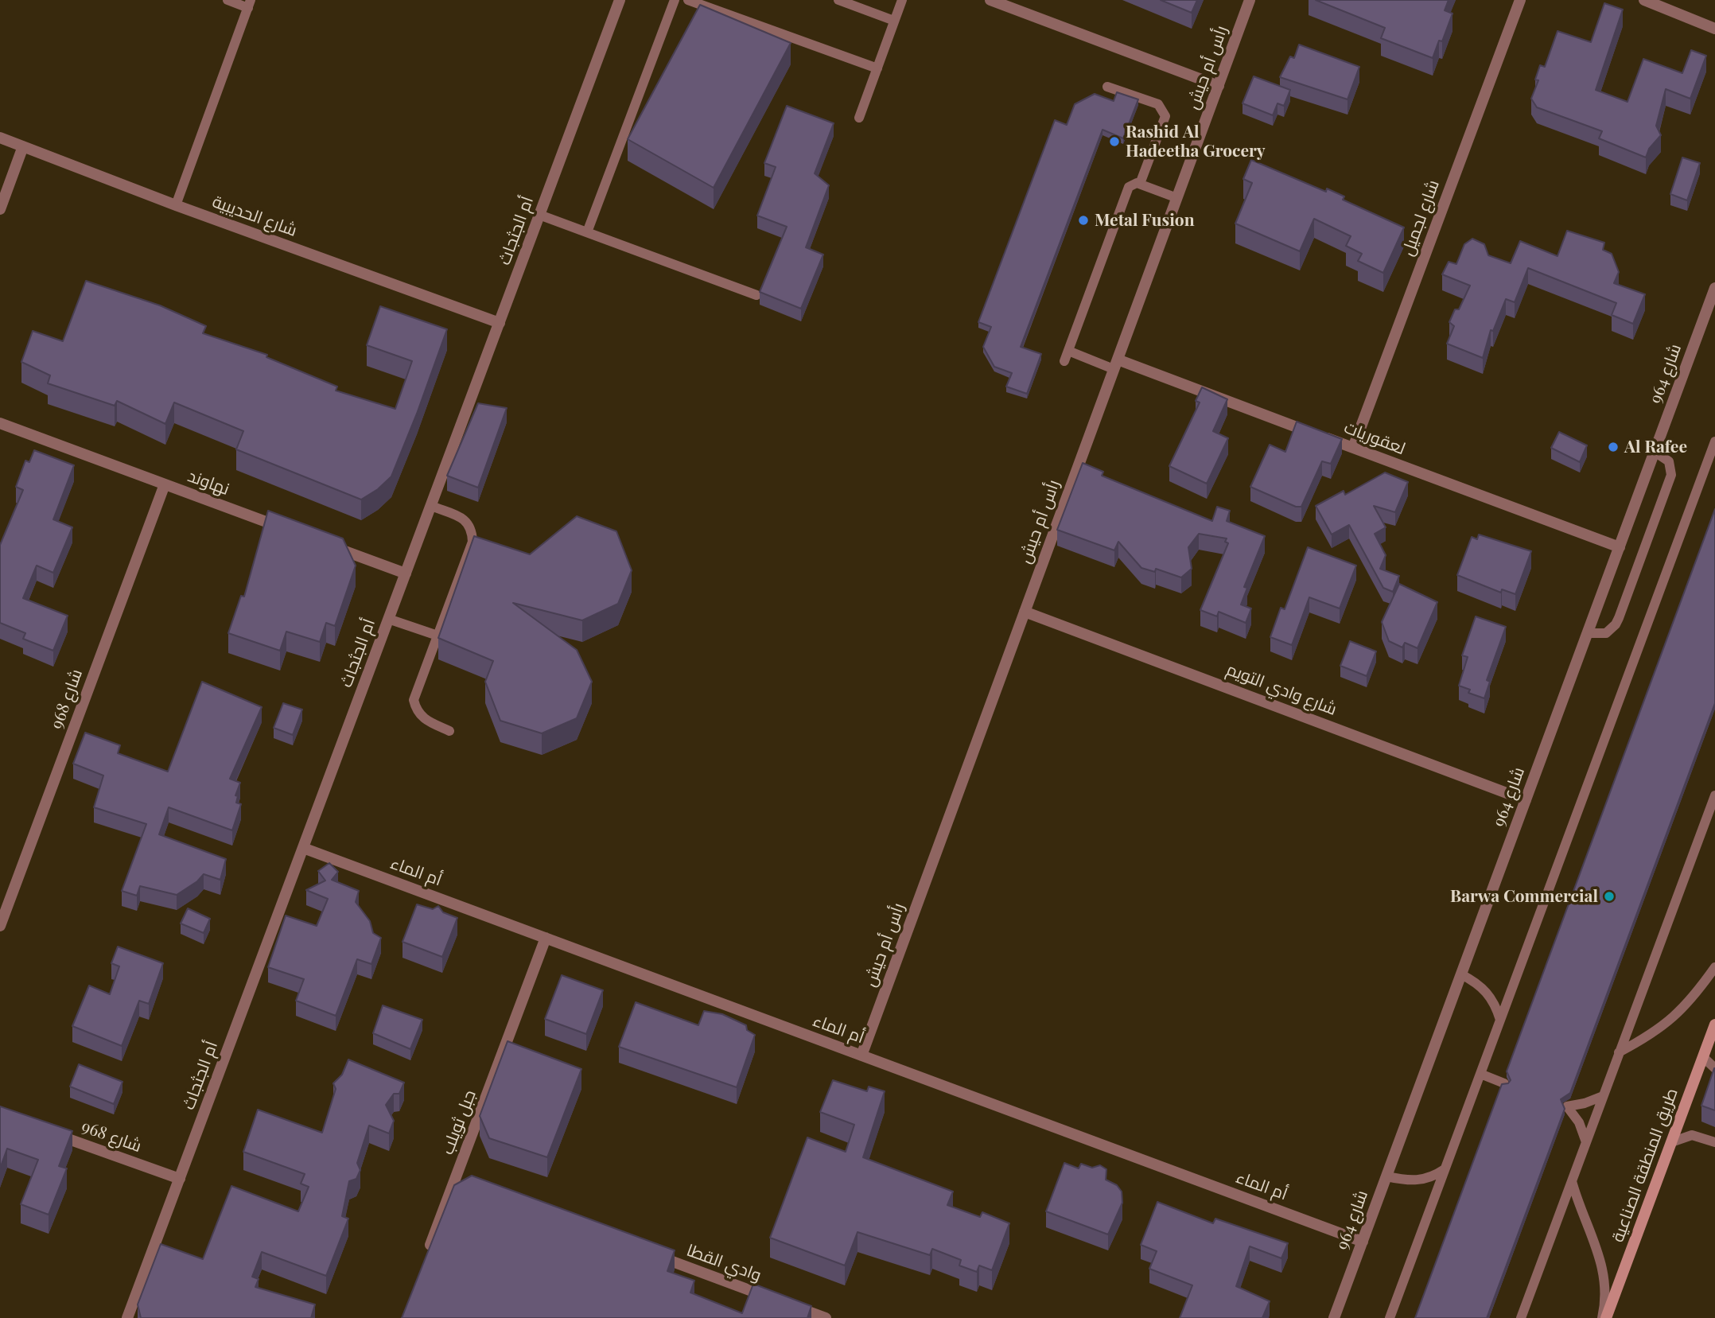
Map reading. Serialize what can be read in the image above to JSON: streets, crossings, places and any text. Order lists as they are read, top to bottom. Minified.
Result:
{"streets":{"street":["رأس أم حيش","شارع الحديبية","شارع لجميل","أم الجثجاث","شارع 964","لعقوريات","نهاوند","شارع وادي التويم","شارع 968","أم الماء","جبل ثويلب","طريق المنطقة الصناعية","وادي القطا"]},"crossings":[["رأس أم حيش","لعقوريات"],["رأس أم حيش","شارع وادي التويم"],["رأس أم حيش","أم الماء"],["شارع الحديبية","أم الجثجاث"],["شارع لجميل","لعقوريات"],["أم الجثجاث","شارع 968"],["أم الجثجاث","أم الماء"],["شارع 964","لعقوريات"],["شارع 964","شارع وادي التويم"],["شارع 964","أم الماء"],["نهاوند","شارع 968"],["أم الماء","جبل ثويلب"]],"places":["Rashid Al Hadeetha Grocery","Metal Fusion","Al Rafee","Barwa Commercial"]}
